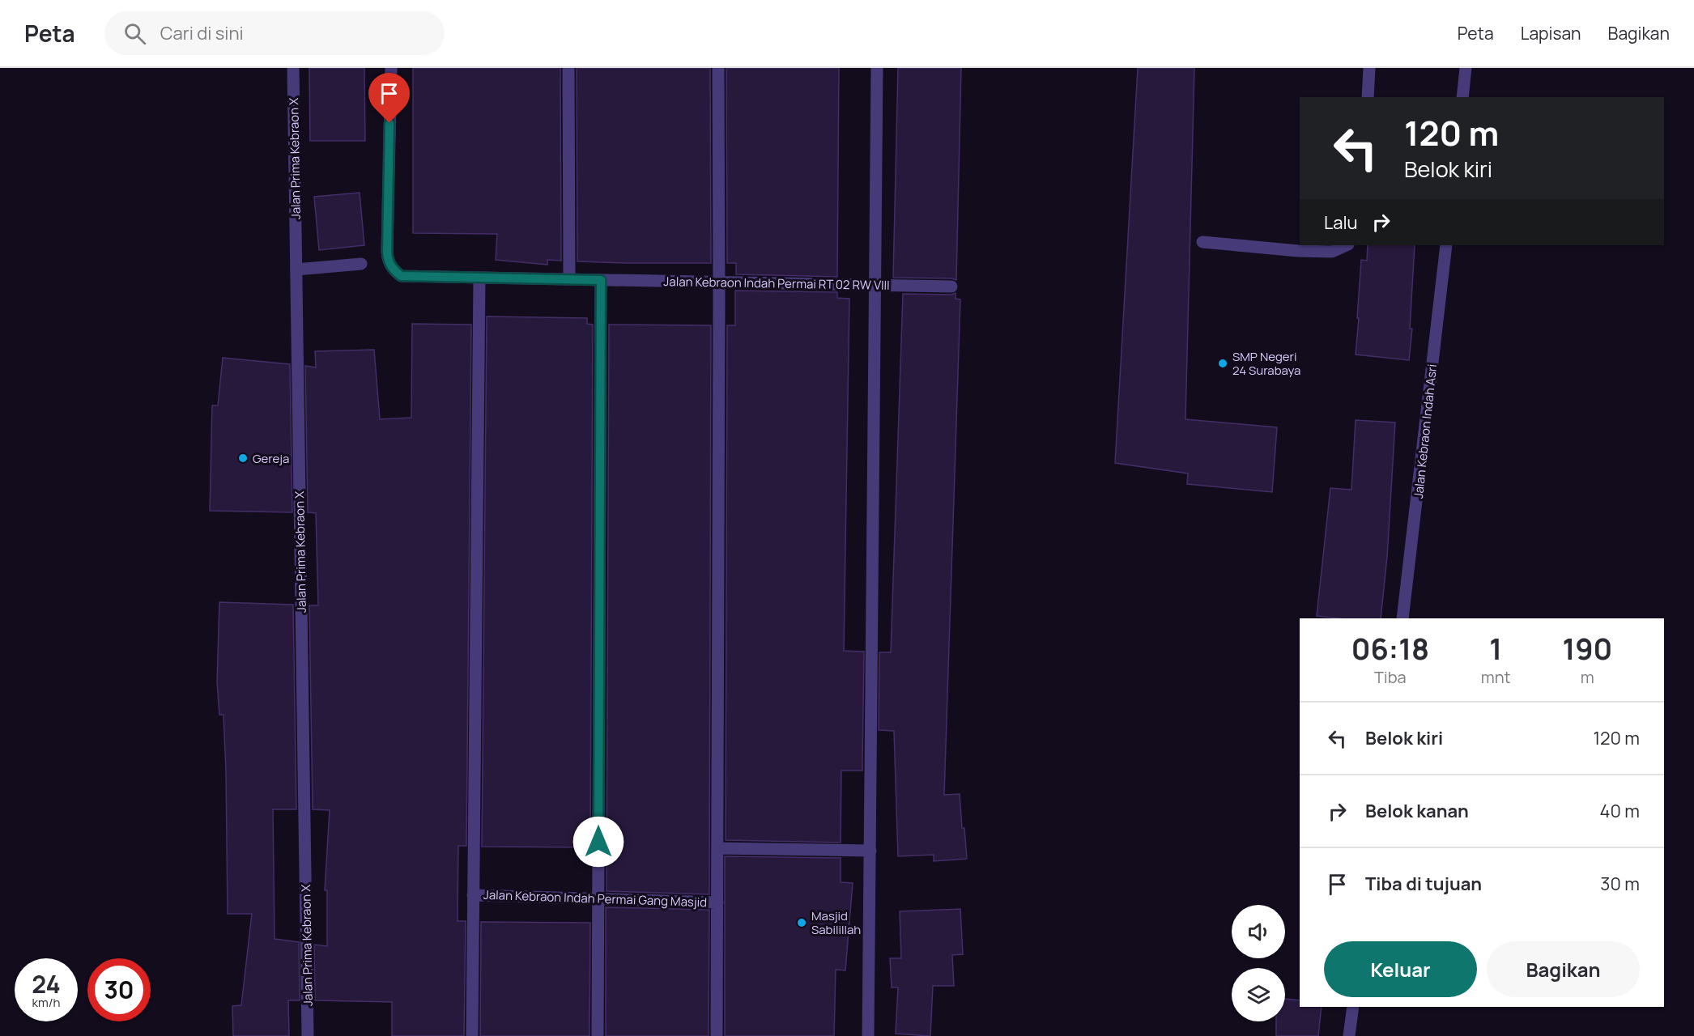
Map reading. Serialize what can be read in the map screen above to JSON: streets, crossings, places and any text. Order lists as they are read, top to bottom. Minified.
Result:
{"streets":{"street":["Jalan Prima Kebraon X","Jalan Kebraon Indah Permai RT 02 RW VIII","Jalan Kebraon Indah Asri","Jalan Kebraon Indah Permai Gang Masjid"]},"places":["SMP Negeri 24 Surabaya","Gereja","Masjid Sabilillah"],"page":{"header":"Peta","search":"Cari di sini","nav":["Peta","Lapisan","Bagikan"],"turn":["120 m","Belok kiri"],"then":"Lalu","eta":["06:18","Tiba","1","mnt","190","m"],"list":[{"name":"Belok kiri","value":"120 m"},{"name":"Belok kanan","value":"40 m"},{"name":"Tiba di tujuan","value":"30 m"}],"buttons":["Keluar","Bagikan"],"speed":"24 km/h","limit":"30"}}
